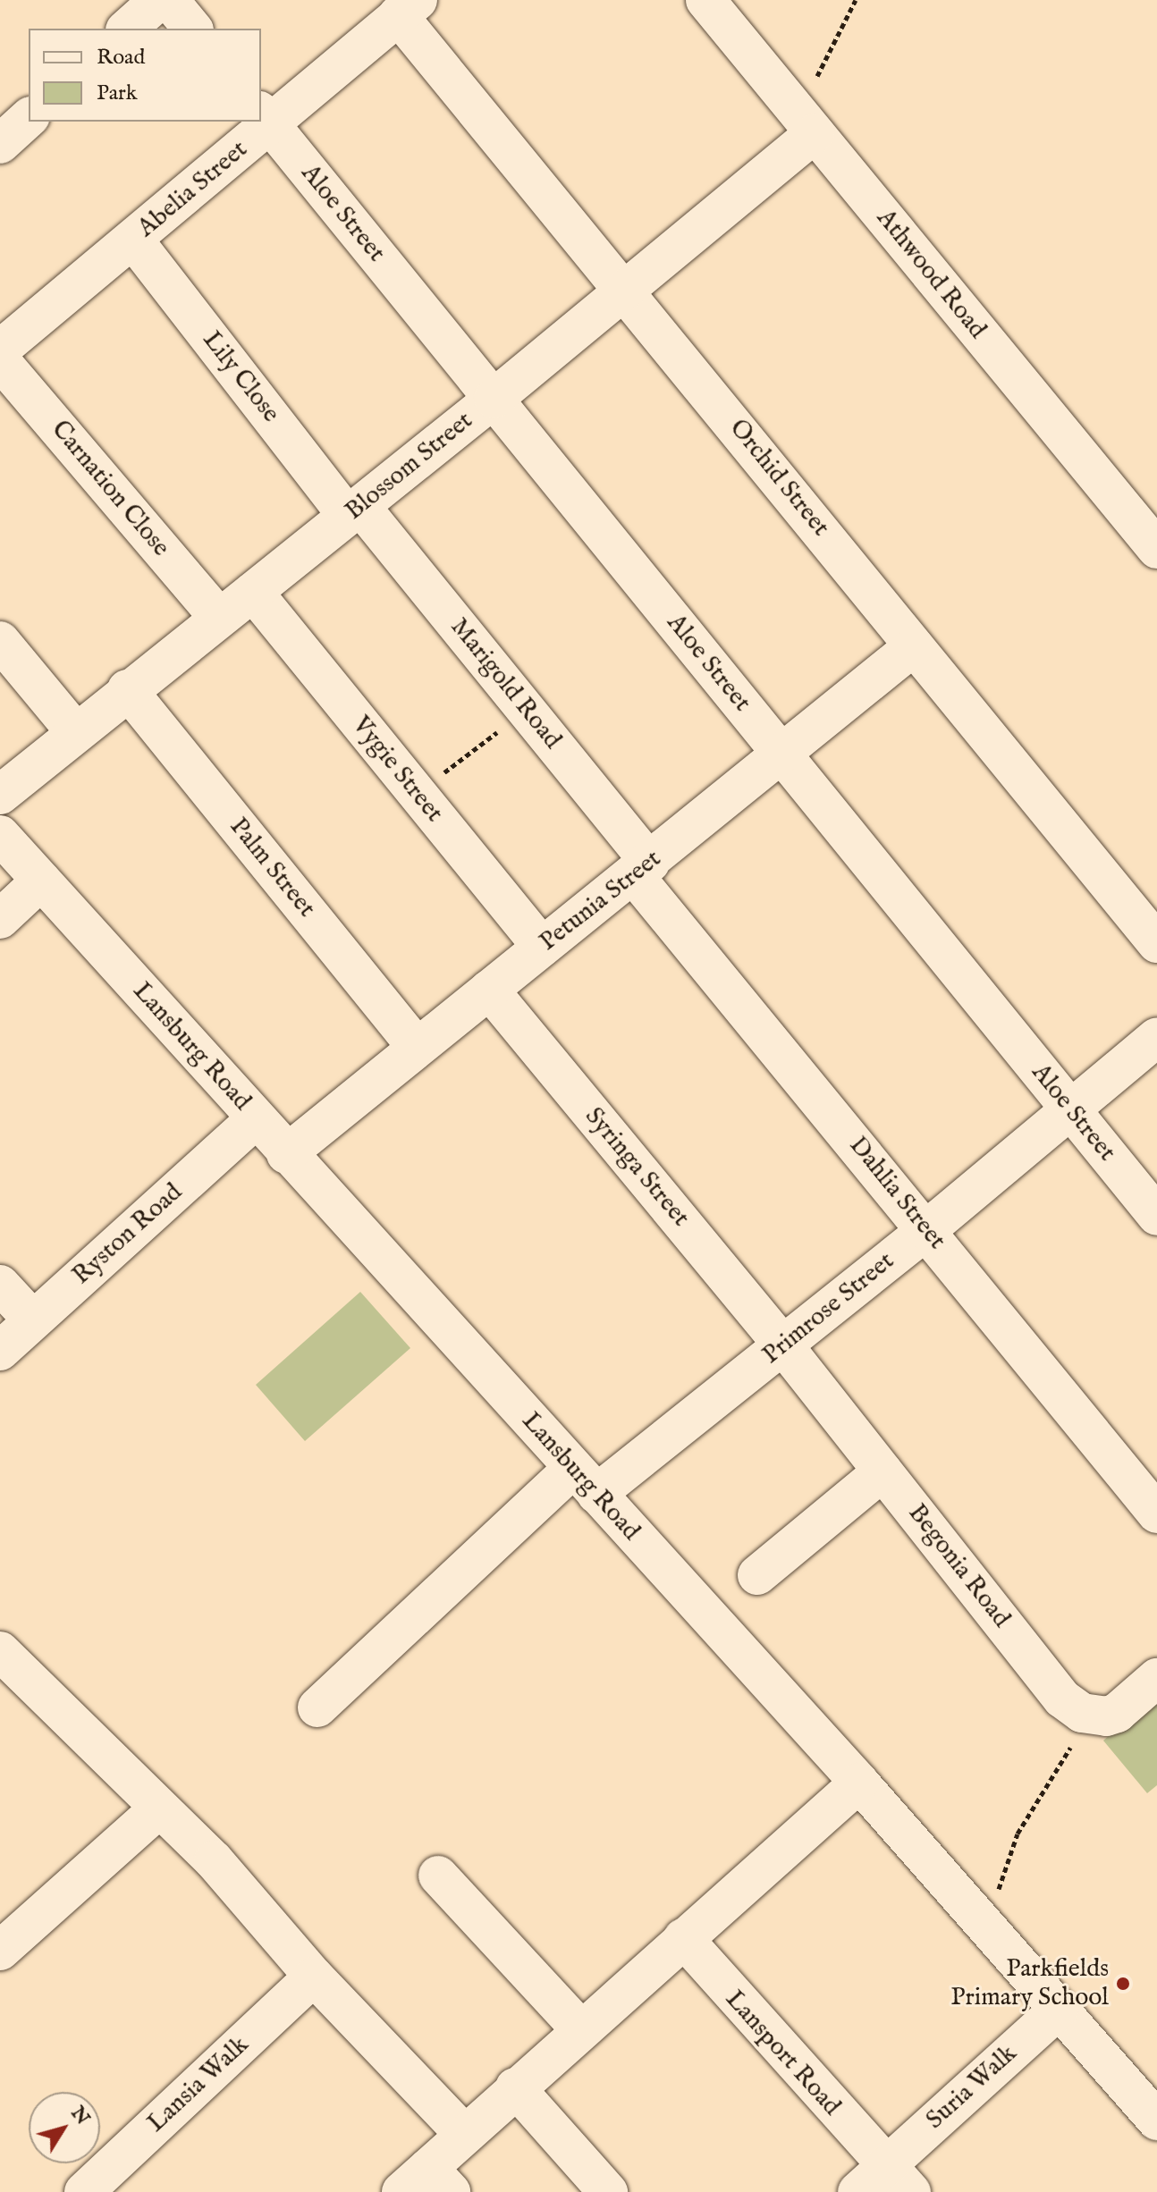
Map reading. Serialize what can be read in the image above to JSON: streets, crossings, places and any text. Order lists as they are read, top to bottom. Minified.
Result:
{"streets":{"street":["Abelia Street","Aloe Street","Athwood Road","Lily Close","Blossom Street","Orchid Street","Carnation Close","Marigold Road","Vygie Street","Palm Street","Petunia Street","Lansburg Road","Syringa Street","Dahlia Street","Ryston Road","Primrose Street","Begonia Road","Lansport Road","Lansia Walk","Suria Walk"]},"crossings":[["Abelia Street","Aloe Street"],["Abelia Street","Lily Close"],["Abelia Street","Orchid Street"],["Aloe Street","Blossom Street"],["Aloe Street","Petunia Street"],["Aloe Street","Primrose Street"],["Athwood Road","Blossom Street"],["Lily Close","Blossom Street"],["Lily Close","Marigold Road"],["Blossom Street","Orchid Street"],["Blossom Street","Carnation Close"],["Blossom Street","Marigold Road"],["Blossom Street","Vygie Street"],["Blossom Street","Palm Street"],["Orchid Street","Petunia Street"],["Marigold Road","Petunia Street"],["Marigold Road","Dahlia Street"],["Vygie Street","Petunia Street"],["Palm Street","Petunia Street"],["Petunia Street","Lansburg Road"],["Petunia Street","Syringa Street"],["Petunia Street","Dahlia Street"],["Lansburg Road","Ryston Road"],["Lansburg Road","Primrose Street"],["Lansburg Road","Suria Walk"],["Syringa Street","Primrose Street"],["Syringa Street","Begonia Road"],["Dahlia Street","Primrose Street"],["Primrose Street","Begonia Road"],["Lansport Road","Suria Walk"]],"places":["Parkfields Primary School"],"legend":["Road","Park"],"north":"top right"}
